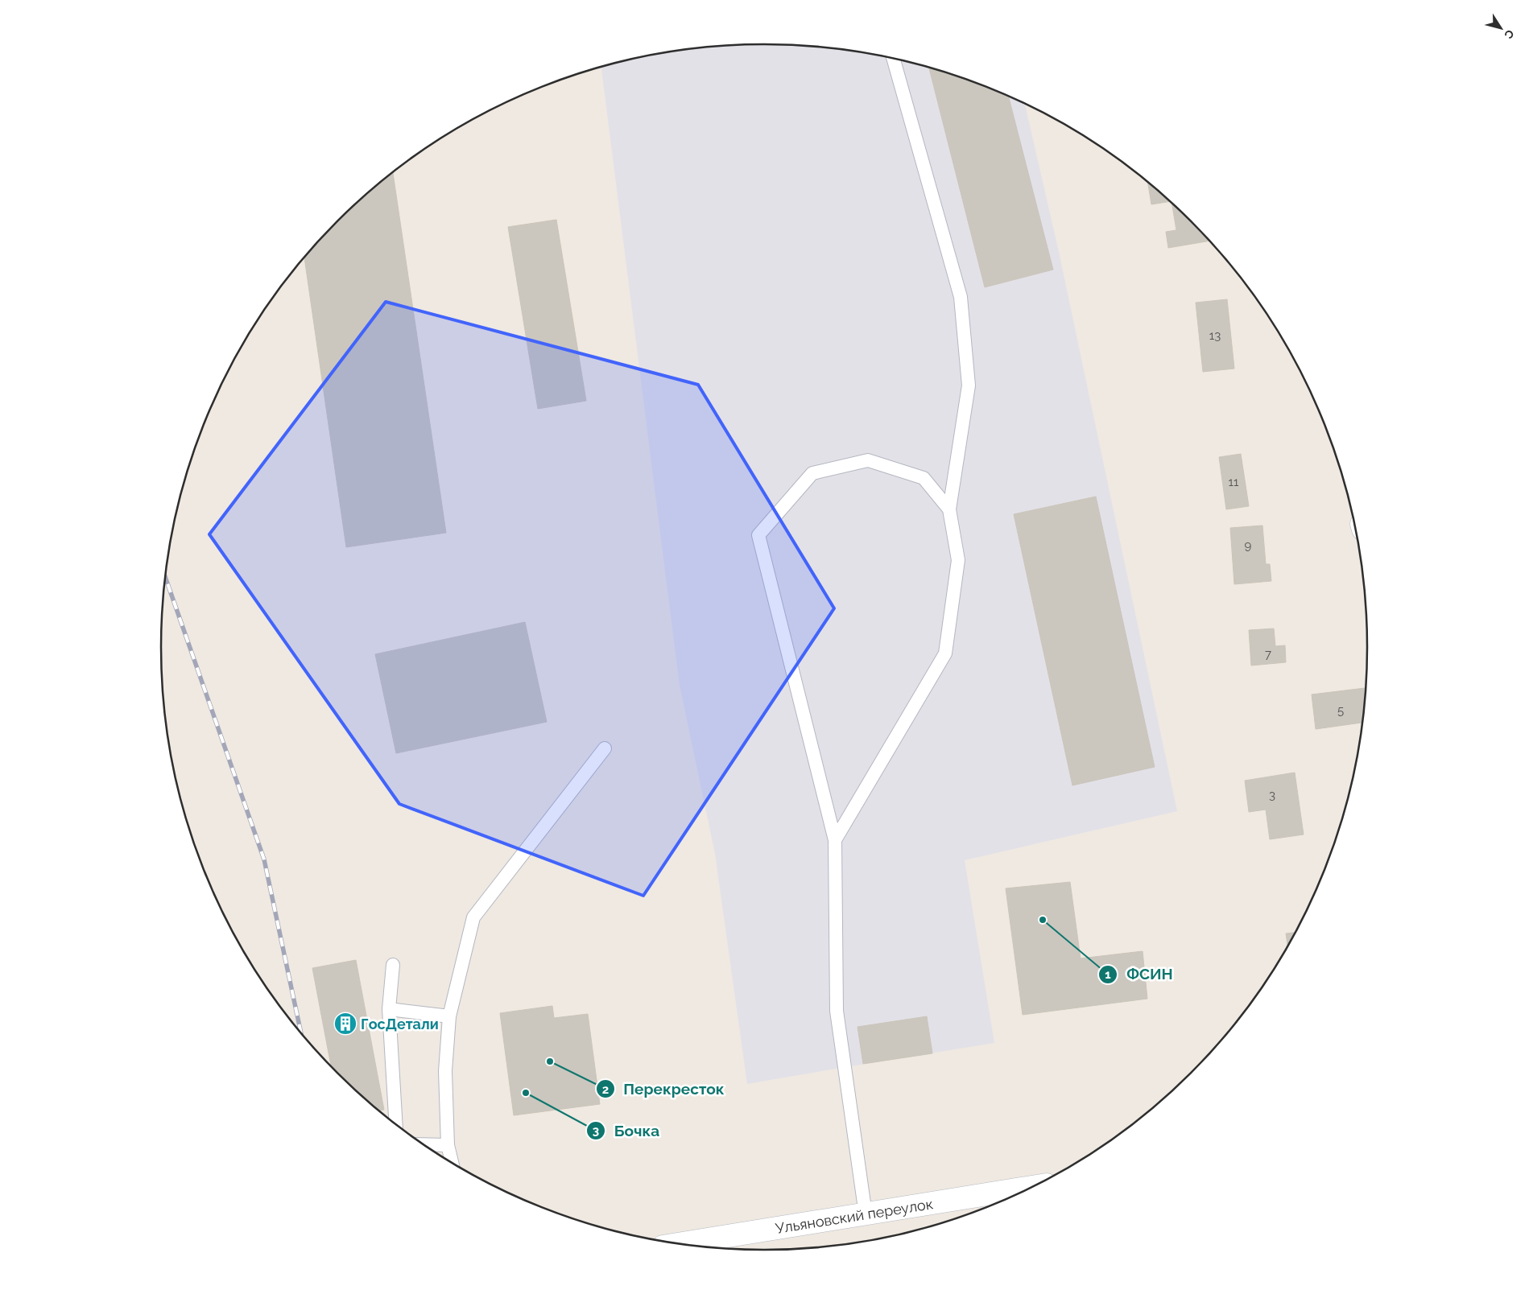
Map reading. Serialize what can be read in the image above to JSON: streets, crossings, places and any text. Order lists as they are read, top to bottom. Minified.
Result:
{"streets":{"main road":["Ульяновский переулок"]},"places":{"other":["ФСИН","Перекресток","Бочка"],"building":["ГосДетали"]},"house_numbers":["13","11","9","7","5","3"],"north":"bottom right"}
